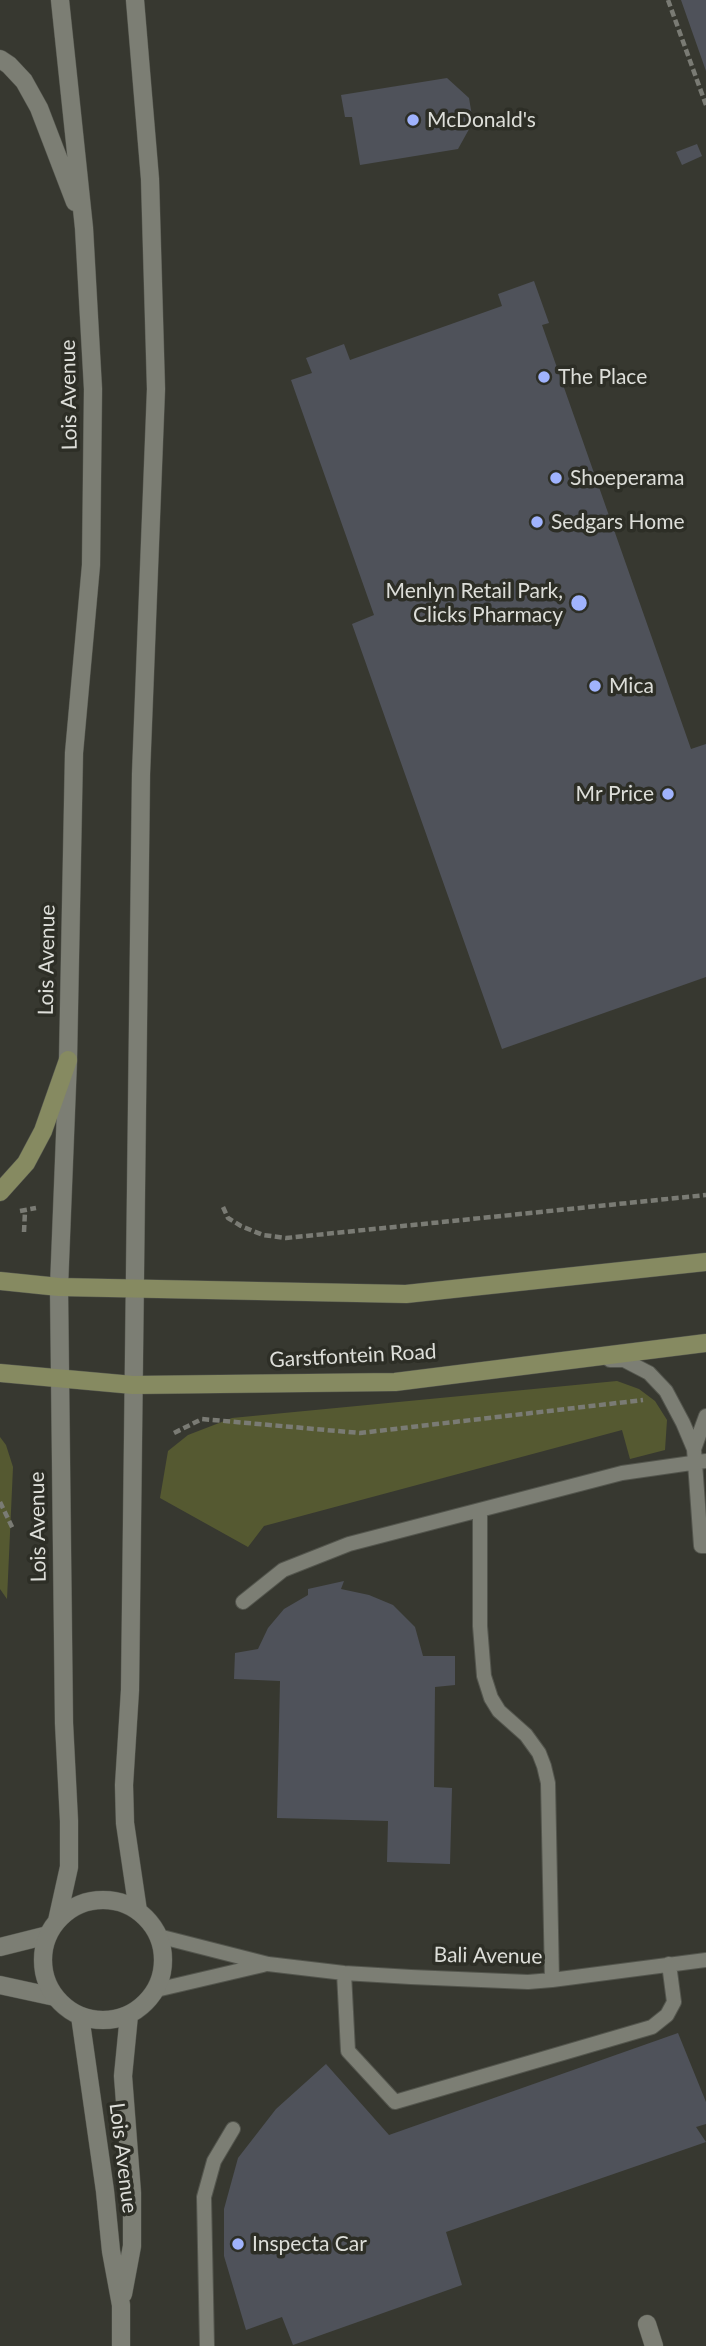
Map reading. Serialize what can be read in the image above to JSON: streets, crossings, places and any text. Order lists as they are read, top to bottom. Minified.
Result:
{"streets":{"main road":["Garstfontein Road"],"street":["Lois Avenue"],"lane":["Bali Avenue"]},"crossings":[["Lois Avenue","Garstfontein Road"],["Lois Avenue","Bali Avenue"]],"places":["McDonald's","The Place","Shoeperama","Sedgars Home","Menlyn Retail Park, Clicks Pharmacy","Mica","Mr Price","Inspecta Car"]}
